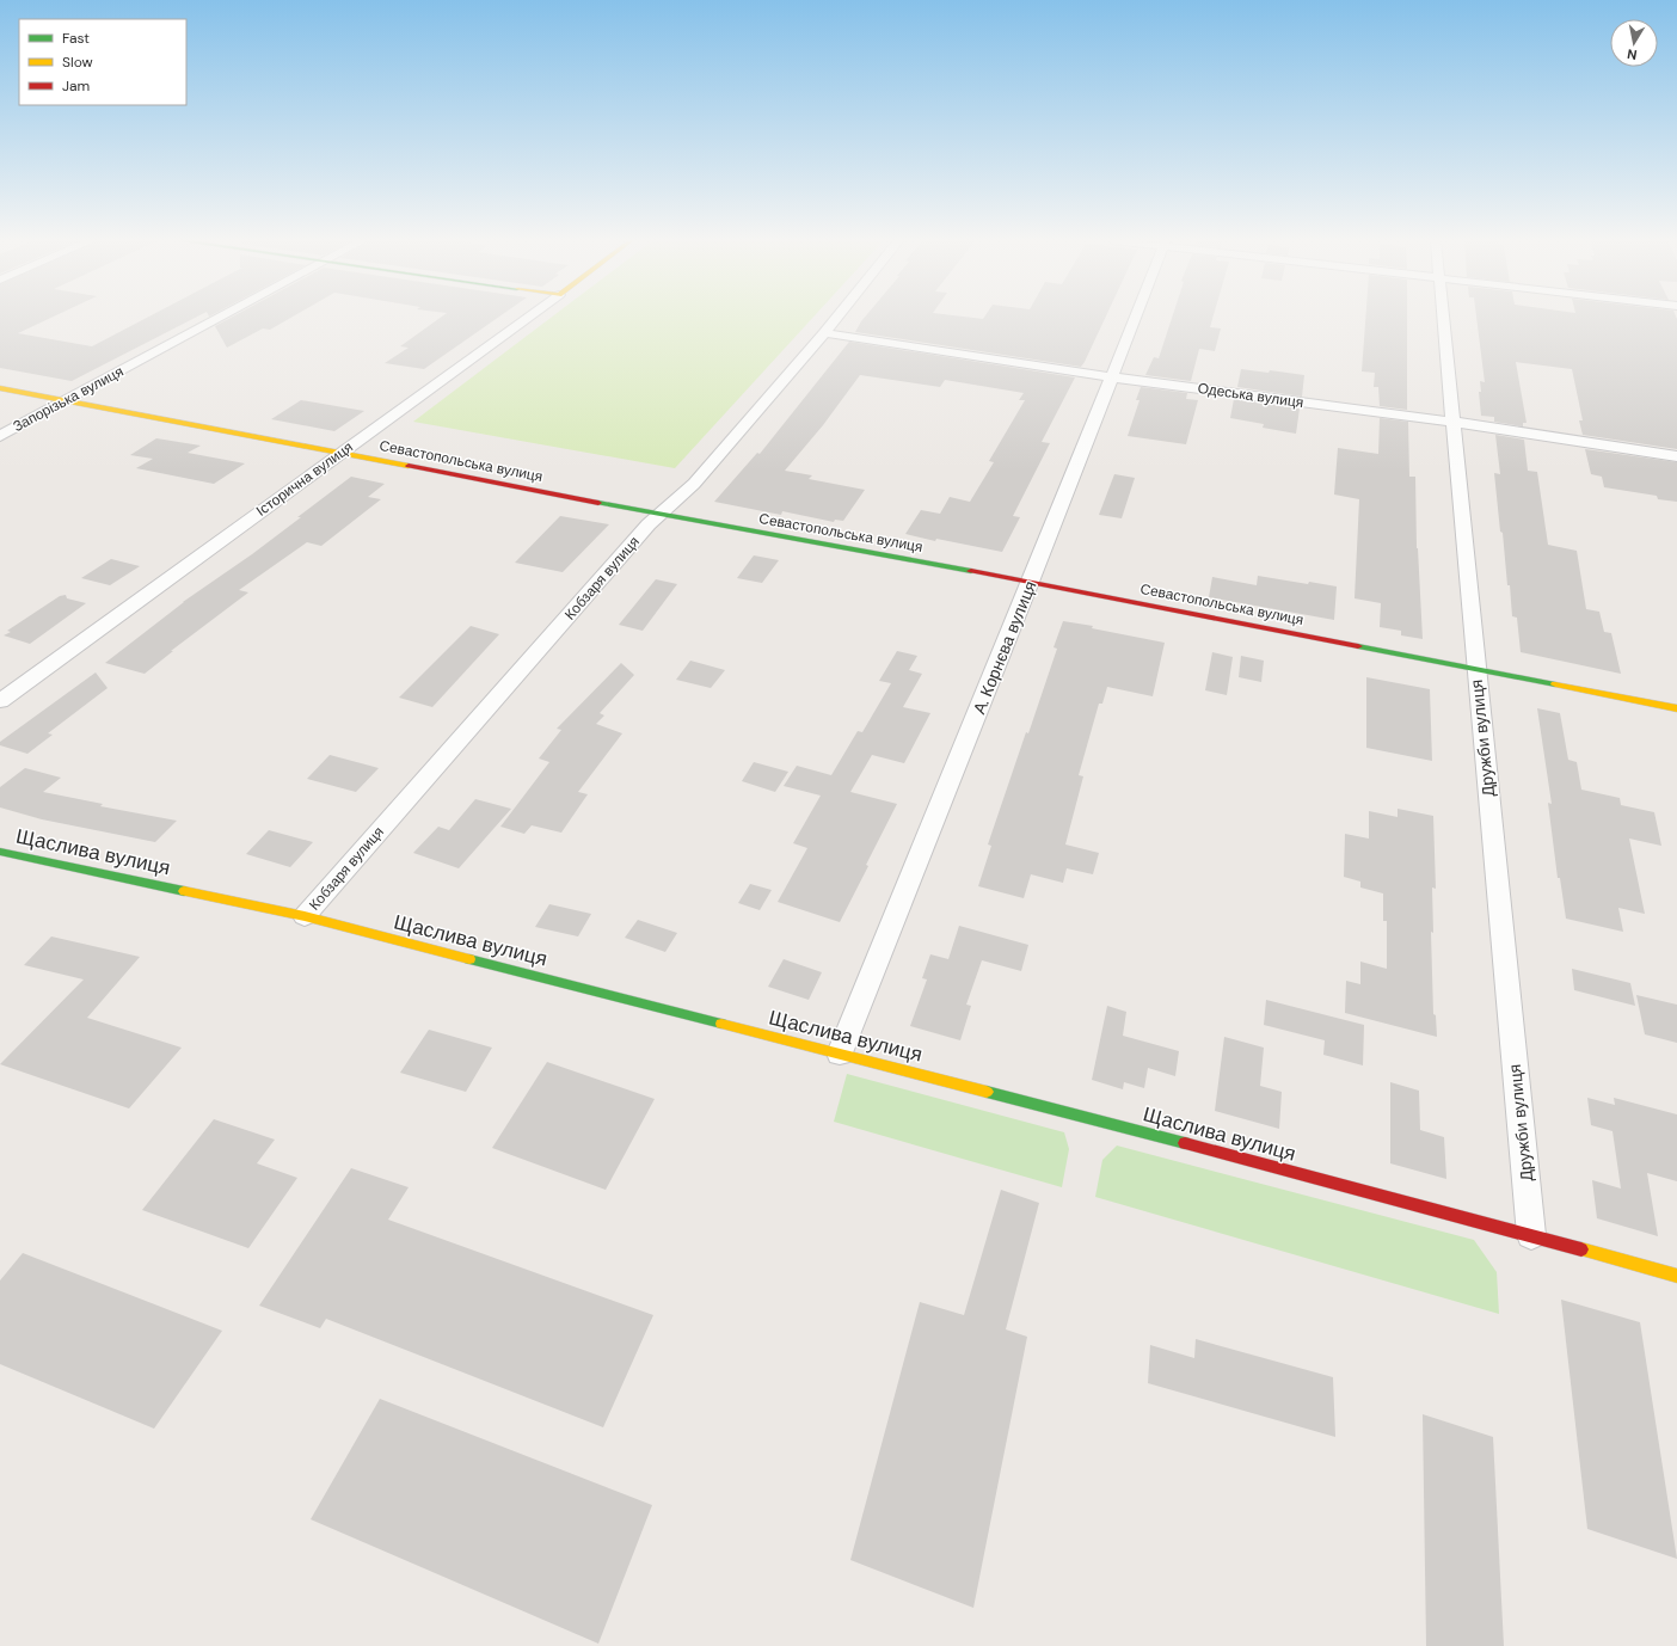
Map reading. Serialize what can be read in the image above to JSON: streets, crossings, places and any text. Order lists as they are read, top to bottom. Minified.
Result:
{"streets":{"street":["Одеська вулиця","Запорізька вулиця","Севастопольська вулиця","Історична вулиця","Кобзаря вулиця","А. Корнєва вулиця","Дружби вулиця","Щаслива вулиця"]},"crossings":[["Одеська вулиця","Кобзаря вулиця"],["Одеська вулиця","А. Корнєва вулиця"],["Одеська вулиця","Дружби вулиця"],["Запорізька вулиця","Севастопольська вулиця"],["Севастопольська вулиця","Історична вулиця"],["Севастопольська вулиця","Кобзаря вулиця"],["Севастопольська вулиця","А. Корнєва вулиця"],["Севастопольська вулиця","Дружби вулиця"],["Кобзаря вулиця","Щаслива вулиця"],["А. Корнєва вулиця","Щаслива вулиця"],["Дружби вулиця","Щаслива вулиця"]],"legend":["Fast","Slow","Jam"],"north":"bottom"}
